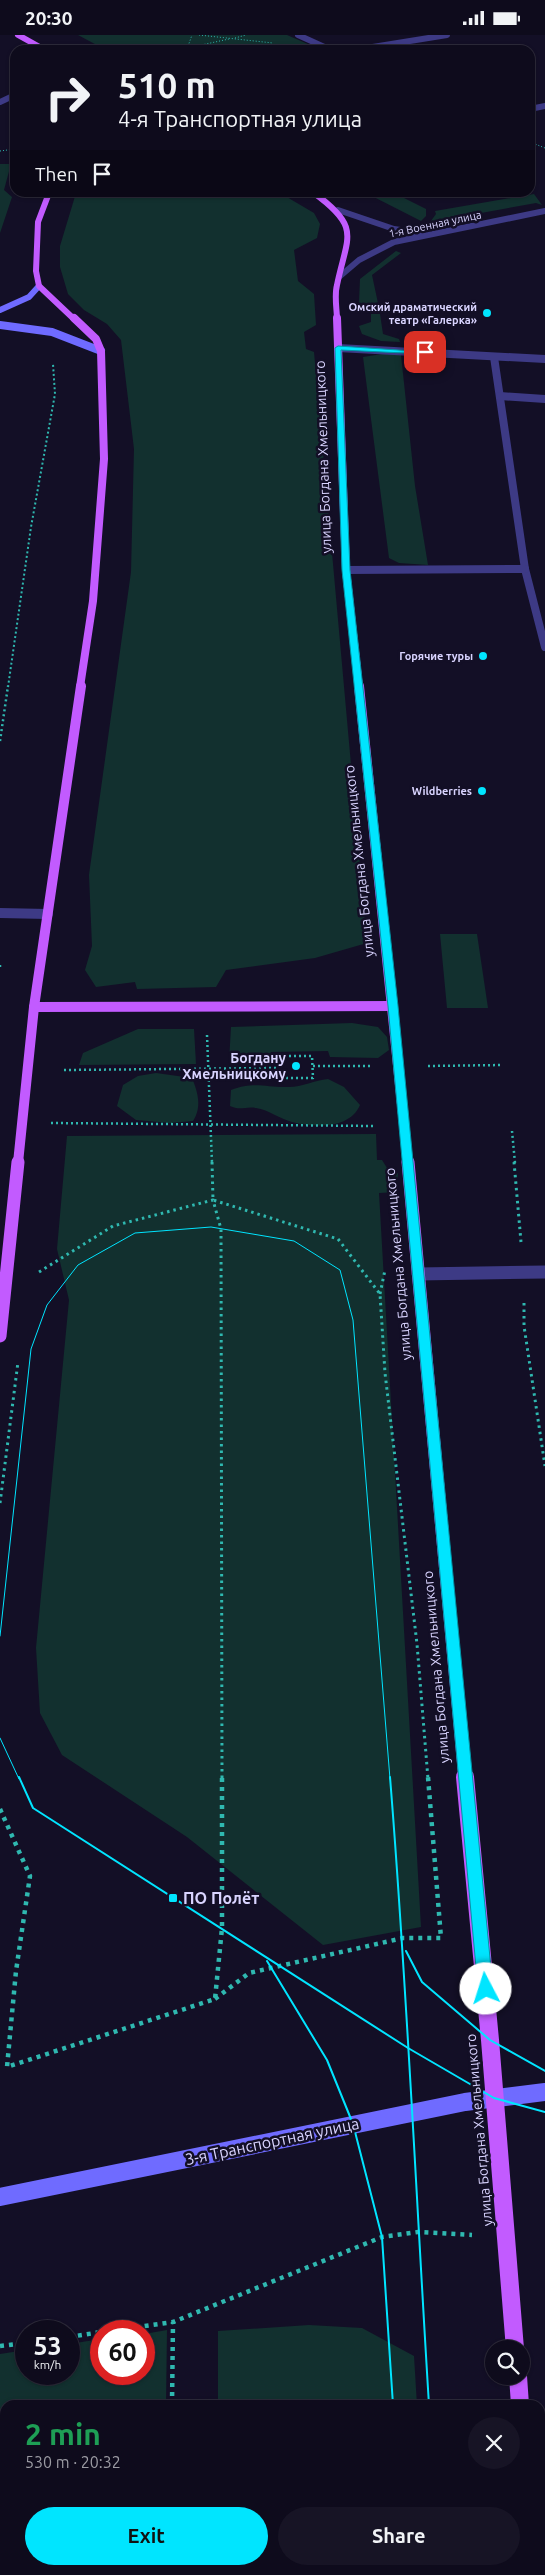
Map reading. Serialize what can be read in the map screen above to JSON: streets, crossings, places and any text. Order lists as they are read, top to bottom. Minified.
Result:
{"streets":{"main road":["улица Богдана Хмельницкого","3-я Транспортная улица"],"street":["1-я Военная улица"]},"crossings":[["1-я Военная улица","улица Богдана Хмельницкого"],["улица Богдана Хмельницкого","3-я Транспортная улица"]],"places":{"other":["Омский драматический театр «Галерка»","Горячие туры","Wildberries","Богдану Хмельницкому"],"transit":["ПО Полёт"]},"page":{"status":"20:30","turn":["510 m","4-я Транспортная улица"],"then":"Then","speed":"53 km/h","limit":"60","heading":["2 min","530 m · 20:32"],"buttons":["Exit","Share"]}}
